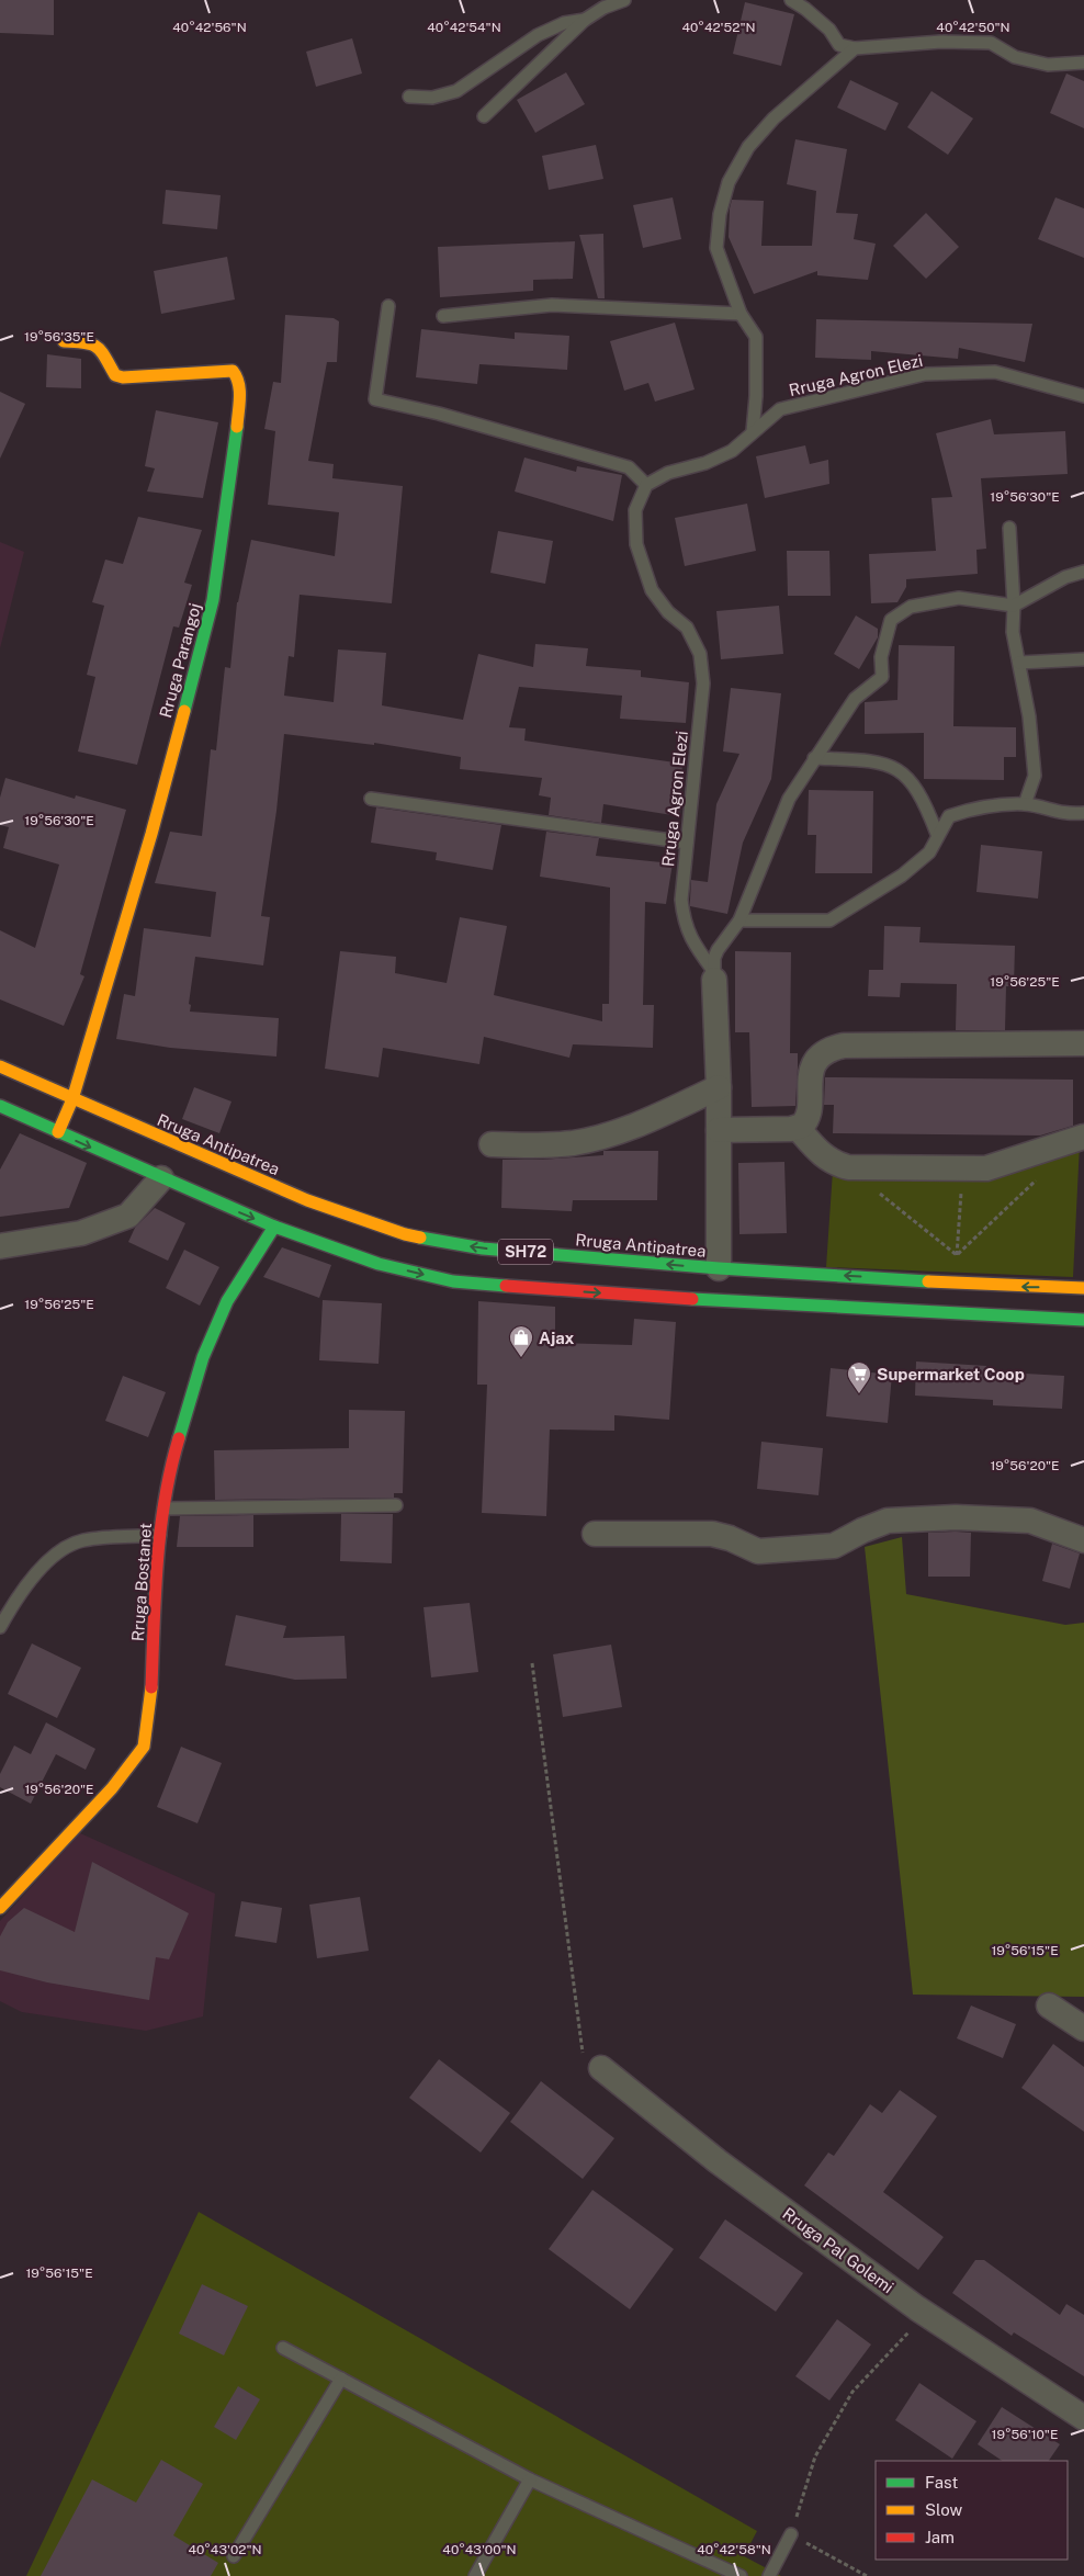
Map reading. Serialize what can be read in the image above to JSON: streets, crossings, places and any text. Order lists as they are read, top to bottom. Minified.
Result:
{"streets":{"main road":["Rruga Parangoj","Rruga Antipatrea","SH72","Rruga Bostanet"],"street":["Rruga Pal Golemi"],"lane":["Rruga Agron Elezi"]},"crossings":[["Rruga Parangoj","Rruga Antipatrea"],["Rruga Parangoj","SH72"],["SH72","Rruga Bostanet"]],"places":{"shop":["Ajax"],"supermarket":["Supermarket Coop"]},"legend":["Fast","Slow","Jam"],"coordinates":["40°42'56\"N","40°42'54\"N","40°42'52\"N","40°42'50\"N","19°56'35\"E","19°56'30\"E","19°56'25\"E","19°56'20\"E","19°56'15\"E","19°56'10\"E","40°43'02\"N","40°43'00\"N","40°42'58\"N"]}
